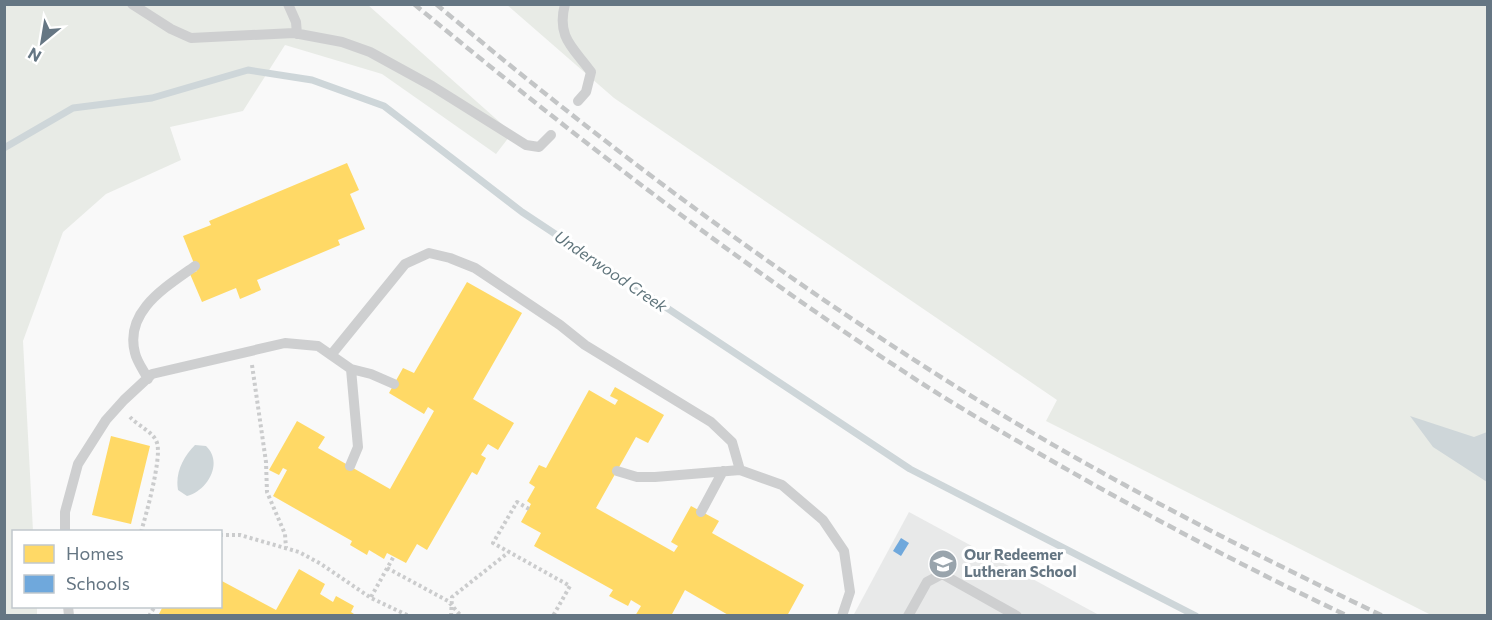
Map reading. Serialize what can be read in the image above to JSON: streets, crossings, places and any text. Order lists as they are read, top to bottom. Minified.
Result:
{"water":["Underwood Creek"],"places":{"school or university":["Our Redeemer Lutheran School"]},"legend":["Homes","Schools"],"north":"bottom left"}
